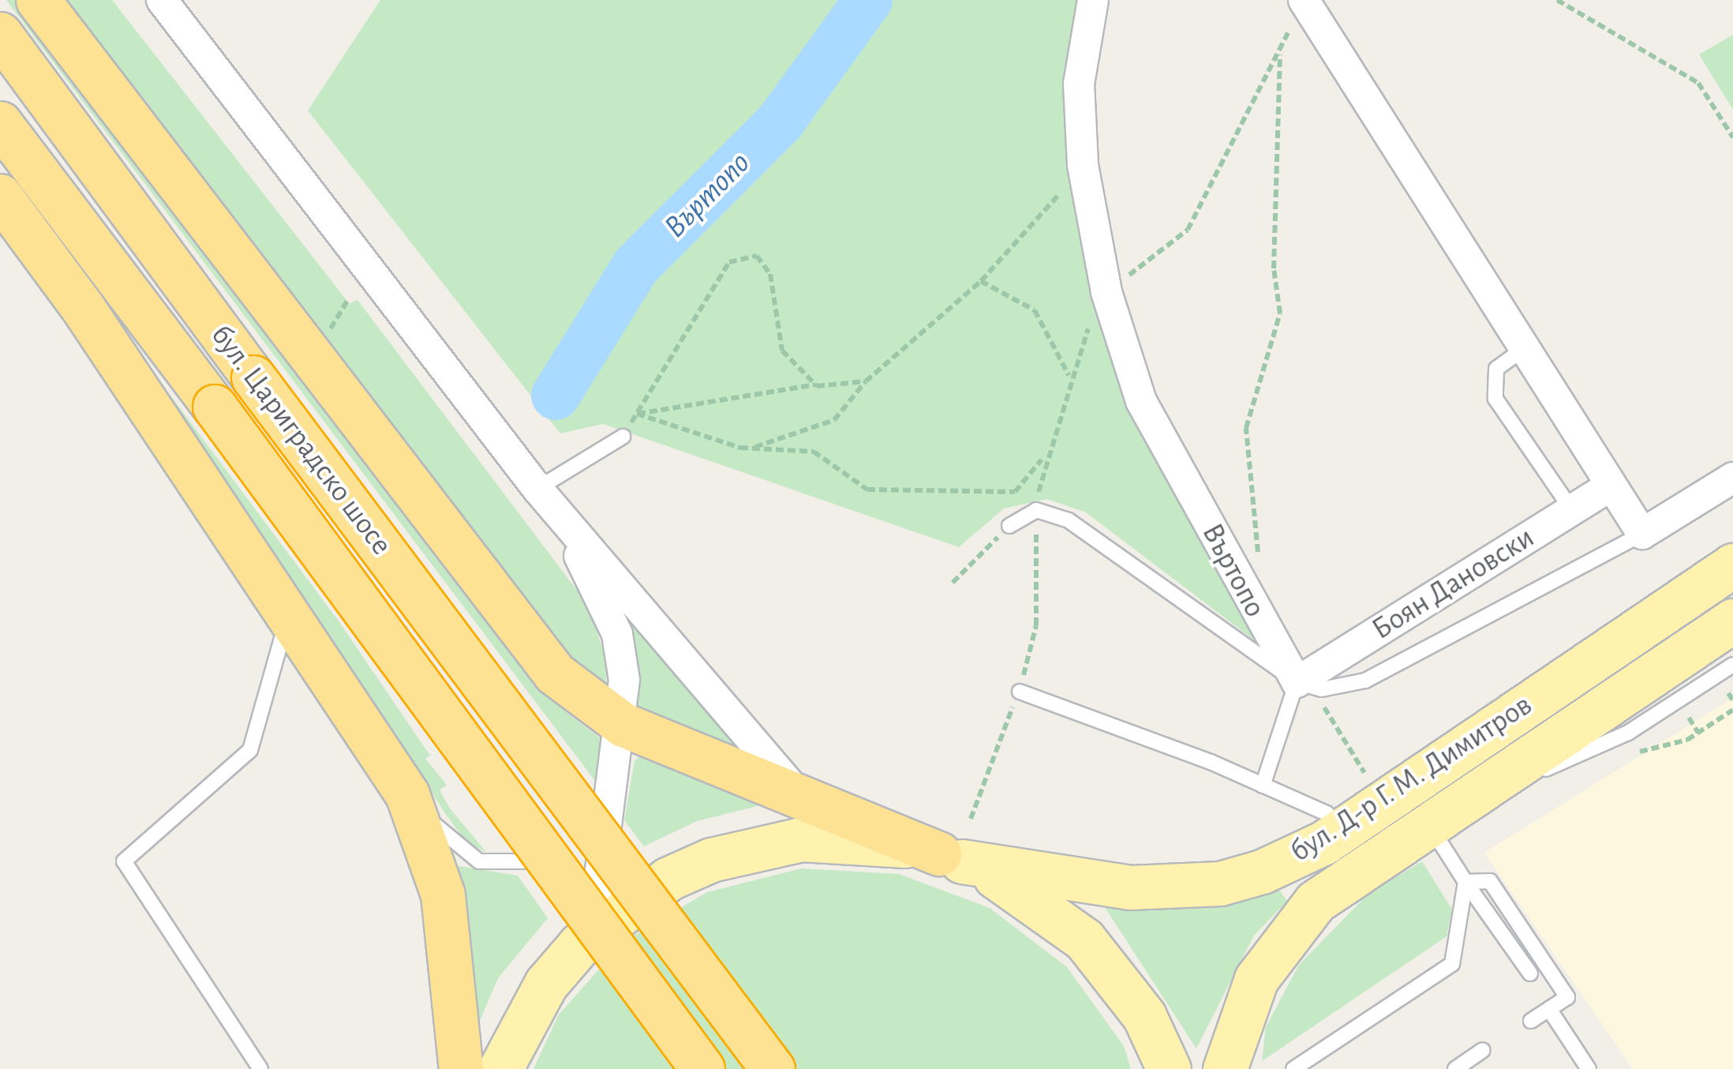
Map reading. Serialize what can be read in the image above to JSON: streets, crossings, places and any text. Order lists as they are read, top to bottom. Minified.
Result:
{"streets":{"highway":["бул. Цариградско шосе"],"main road":["бул. Д-р Г. М. Димитров"],"street":["Въртопо","Боян Дановски"]},"crossings":[["Въртопо","Боян Дановски"]],"water":["Въртопо"]}
